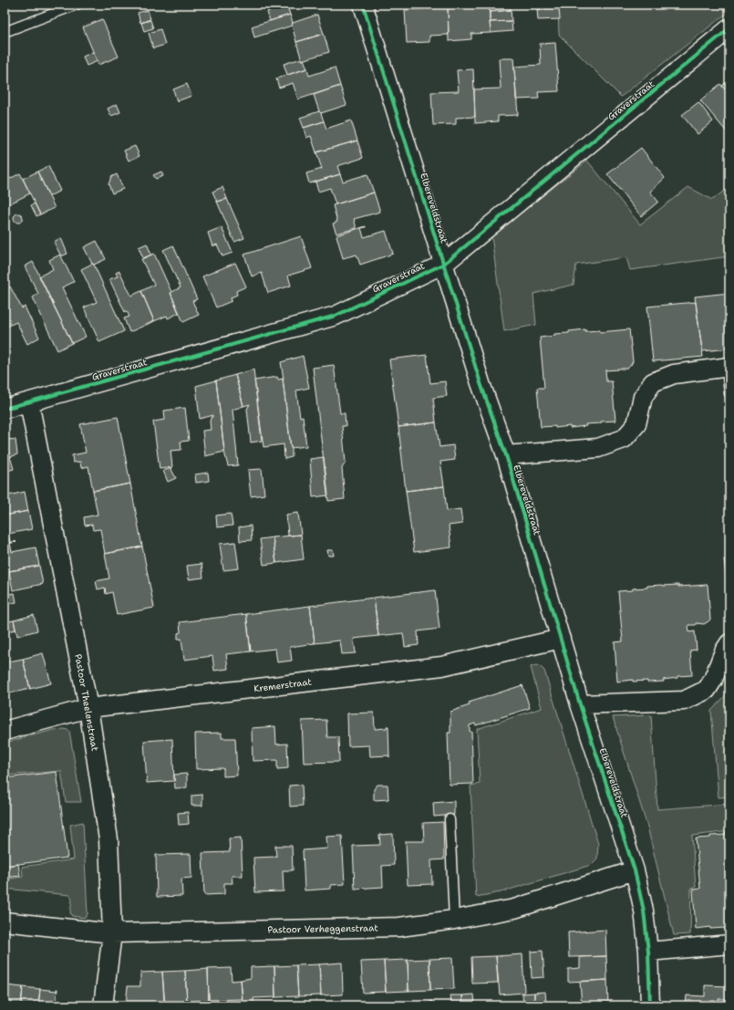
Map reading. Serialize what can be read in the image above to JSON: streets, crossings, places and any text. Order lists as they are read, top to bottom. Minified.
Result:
{"streets":{"street":["Graverstraat","Elbereveldstraat","Kremerstraat","Pastoor Theelenstraat","Pastoor Verheggenstraat"]},"crossings":[["Graverstraat","Elbereveldstraat"],["Graverstraat","Pastoor Theelenstraat"],["Elbereveldstraat","Kremerstraat"],["Elbereveldstraat","Pastoor Verheggenstraat"],["Kremerstraat","Pastoor Theelenstraat"],["Pastoor Theelenstraat","Pastoor Verheggenstraat"]]}
